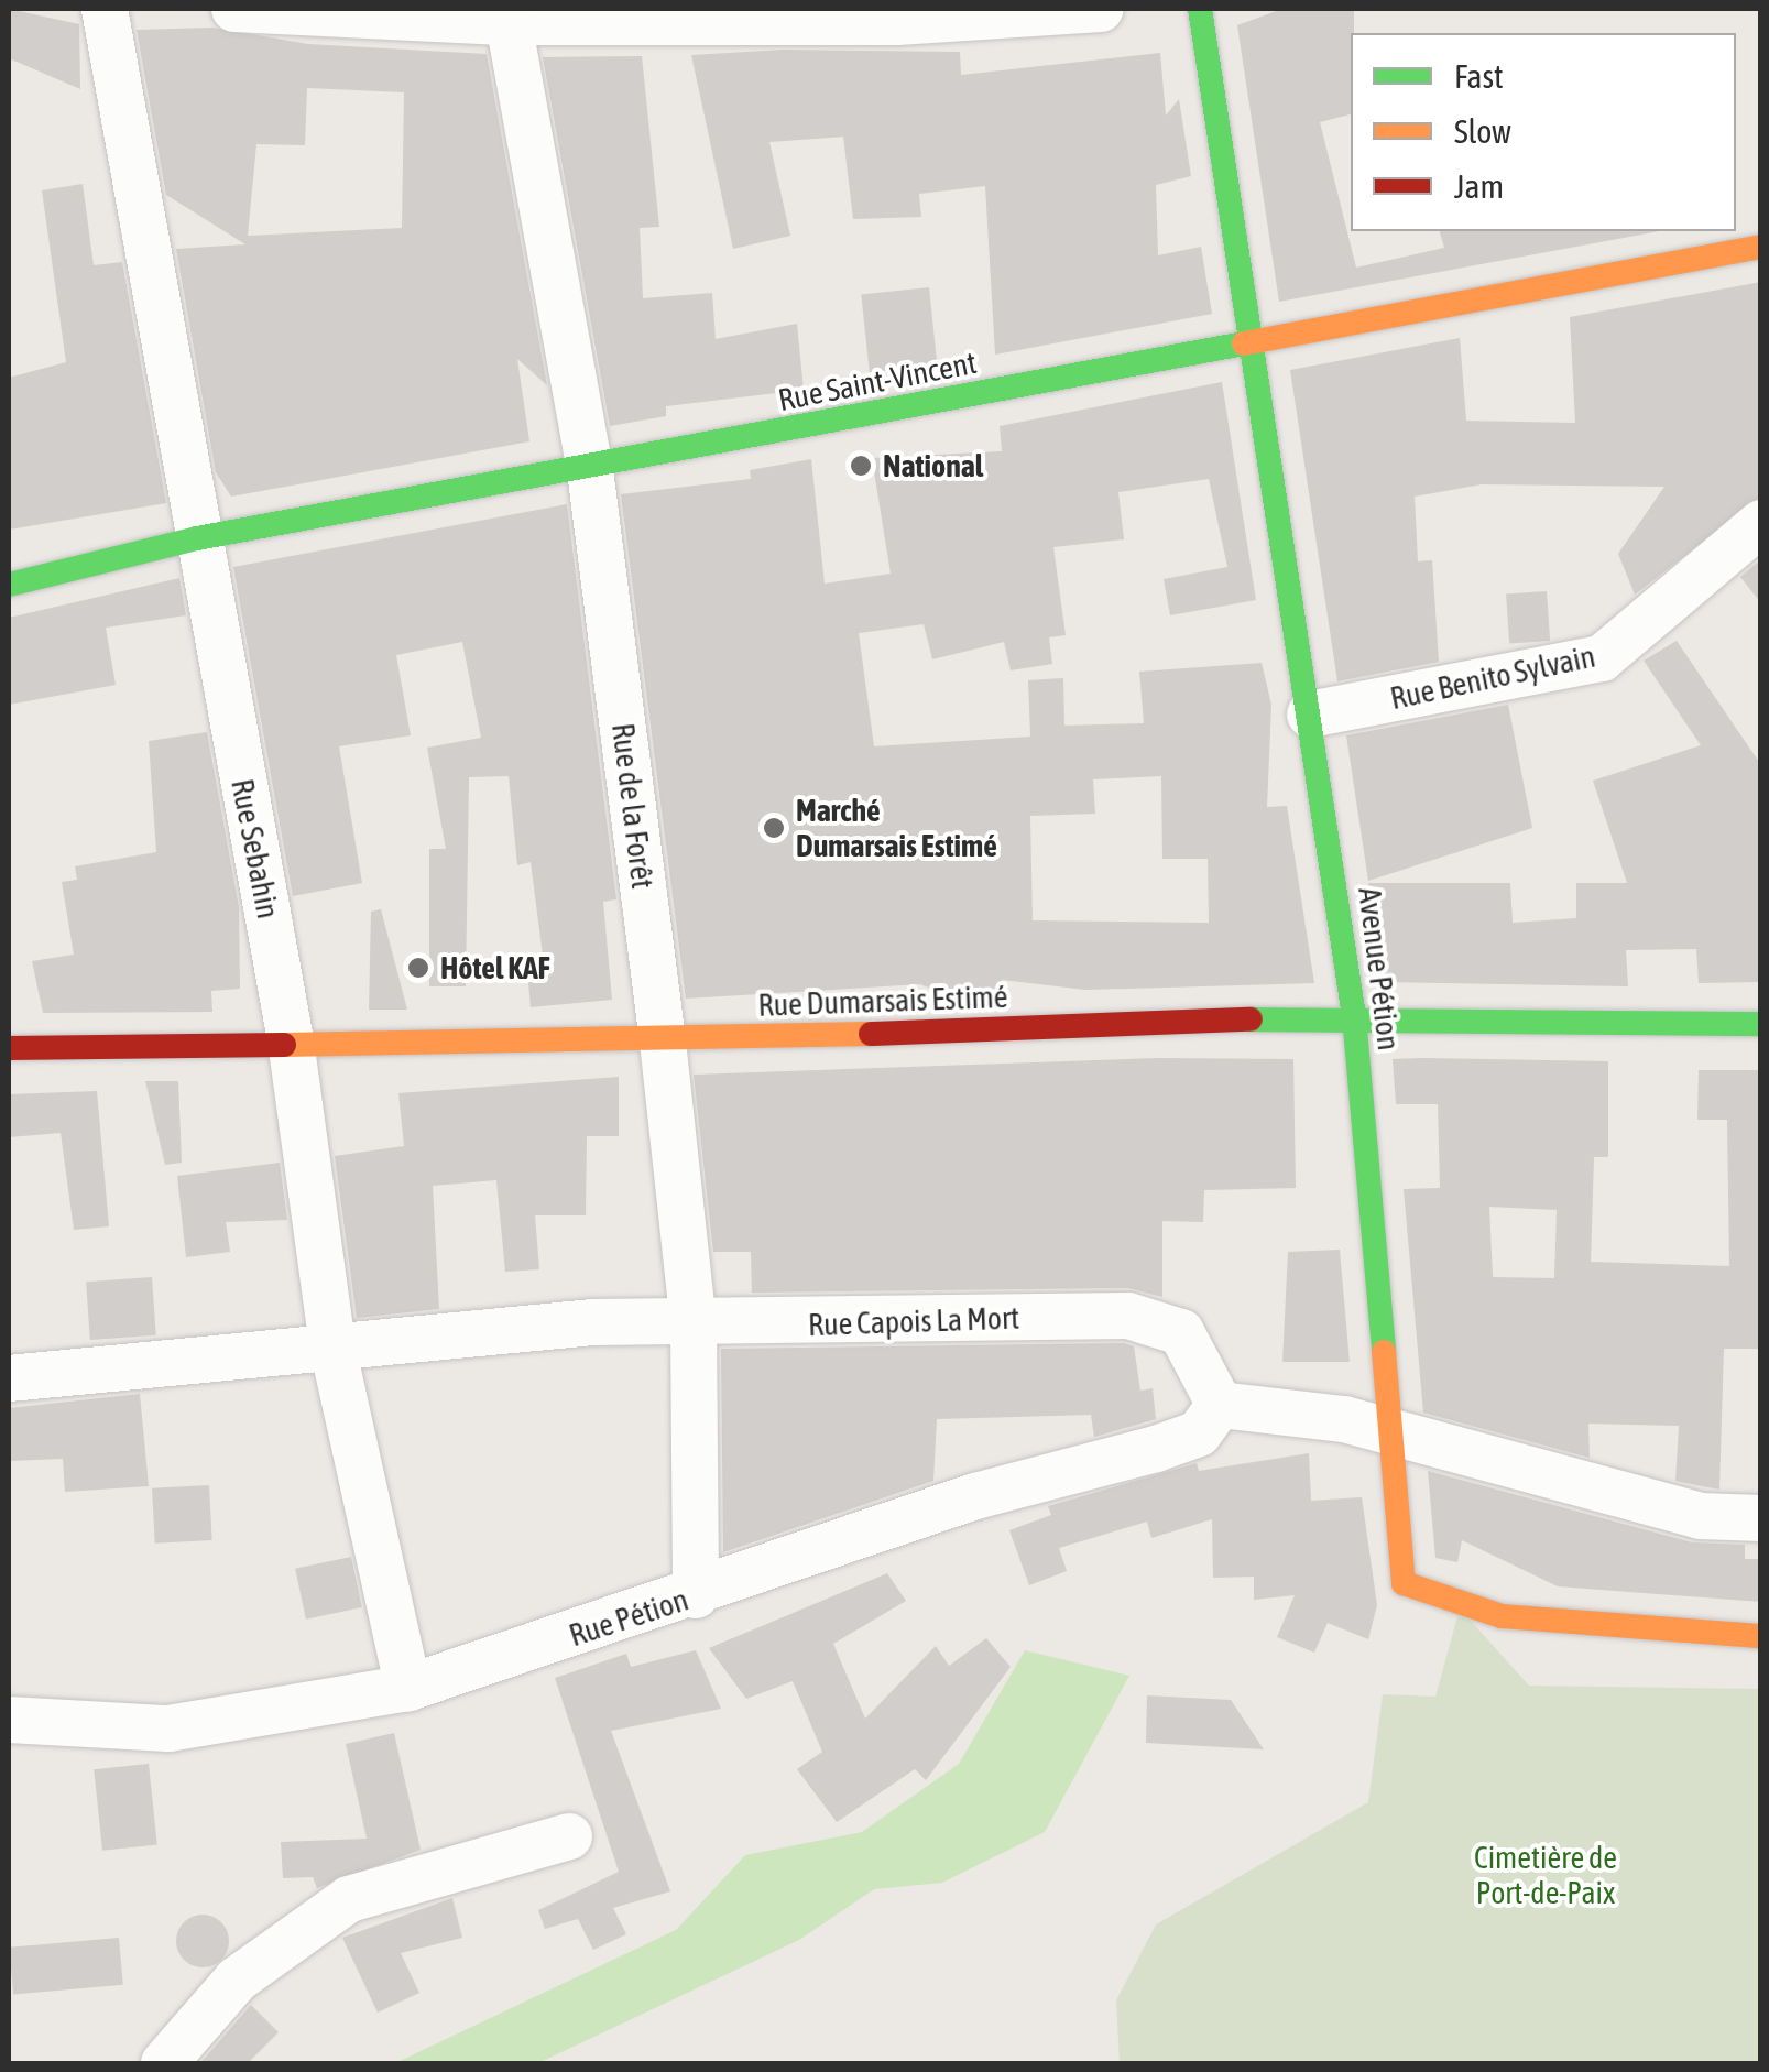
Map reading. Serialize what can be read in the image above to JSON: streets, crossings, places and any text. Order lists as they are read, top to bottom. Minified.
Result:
{"streets":{"main road":["Rue Saint-Vincent","Avenue Pétion","Rue Dumarsais Estimé"],"street":["Rue Benito Sylvain","Rue de la Forêt","Rue Sebahin","Rue Capois La Mort","Rue Pétion"]},"crossings":[["Rue Saint-Vincent","Rue de la Forêt"],["Rue Saint-Vincent","Rue Sebahin"],["Rue Saint-Vincent","Avenue Pétion"],["Rue Benito Sylvain","Avenue Pétion"],["Rue de la Forêt","Rue Dumarsais Estimé"],["Rue de la Forêt","Rue Capois La Mort"],["Rue de la Forêt","Rue Pétion"],["Rue Sebahin","Rue Dumarsais Estimé"],["Rue Sebahin","Rue Capois La Mort"],["Rue Sebahin","Rue Pétion"],["Avenue Pétion","Rue Dumarsais Estimé"],["Rue Capois La Mort","Rue Pétion"]],"parks":["Cimetière de Port-de-Paix"],"places":["National","Marché Dumarsais Estimé","Hôtel KAF"],"legend":["Fast","Slow","Jam"]}
